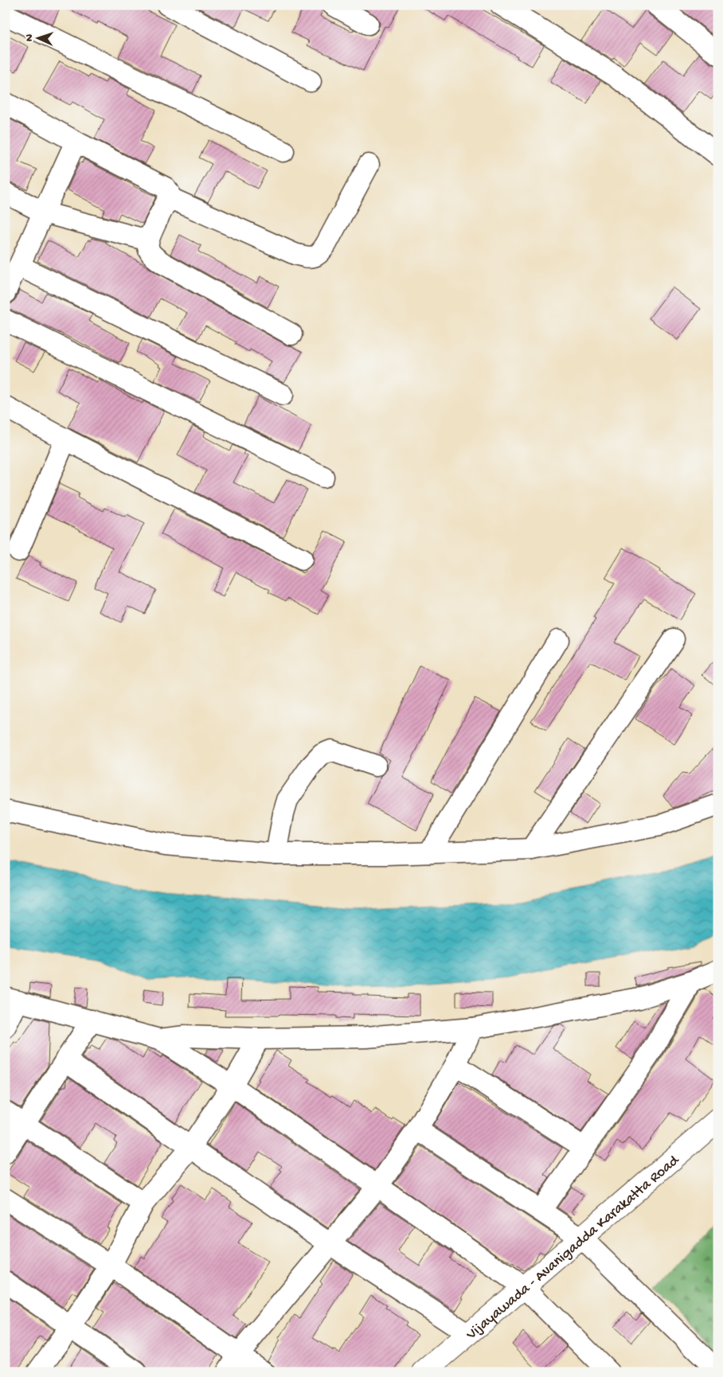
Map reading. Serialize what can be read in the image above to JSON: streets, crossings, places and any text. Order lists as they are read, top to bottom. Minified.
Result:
{"streets":{"main road":["Vijayawada - Avanigadda Karakatta Road"]},"north":"left"}
